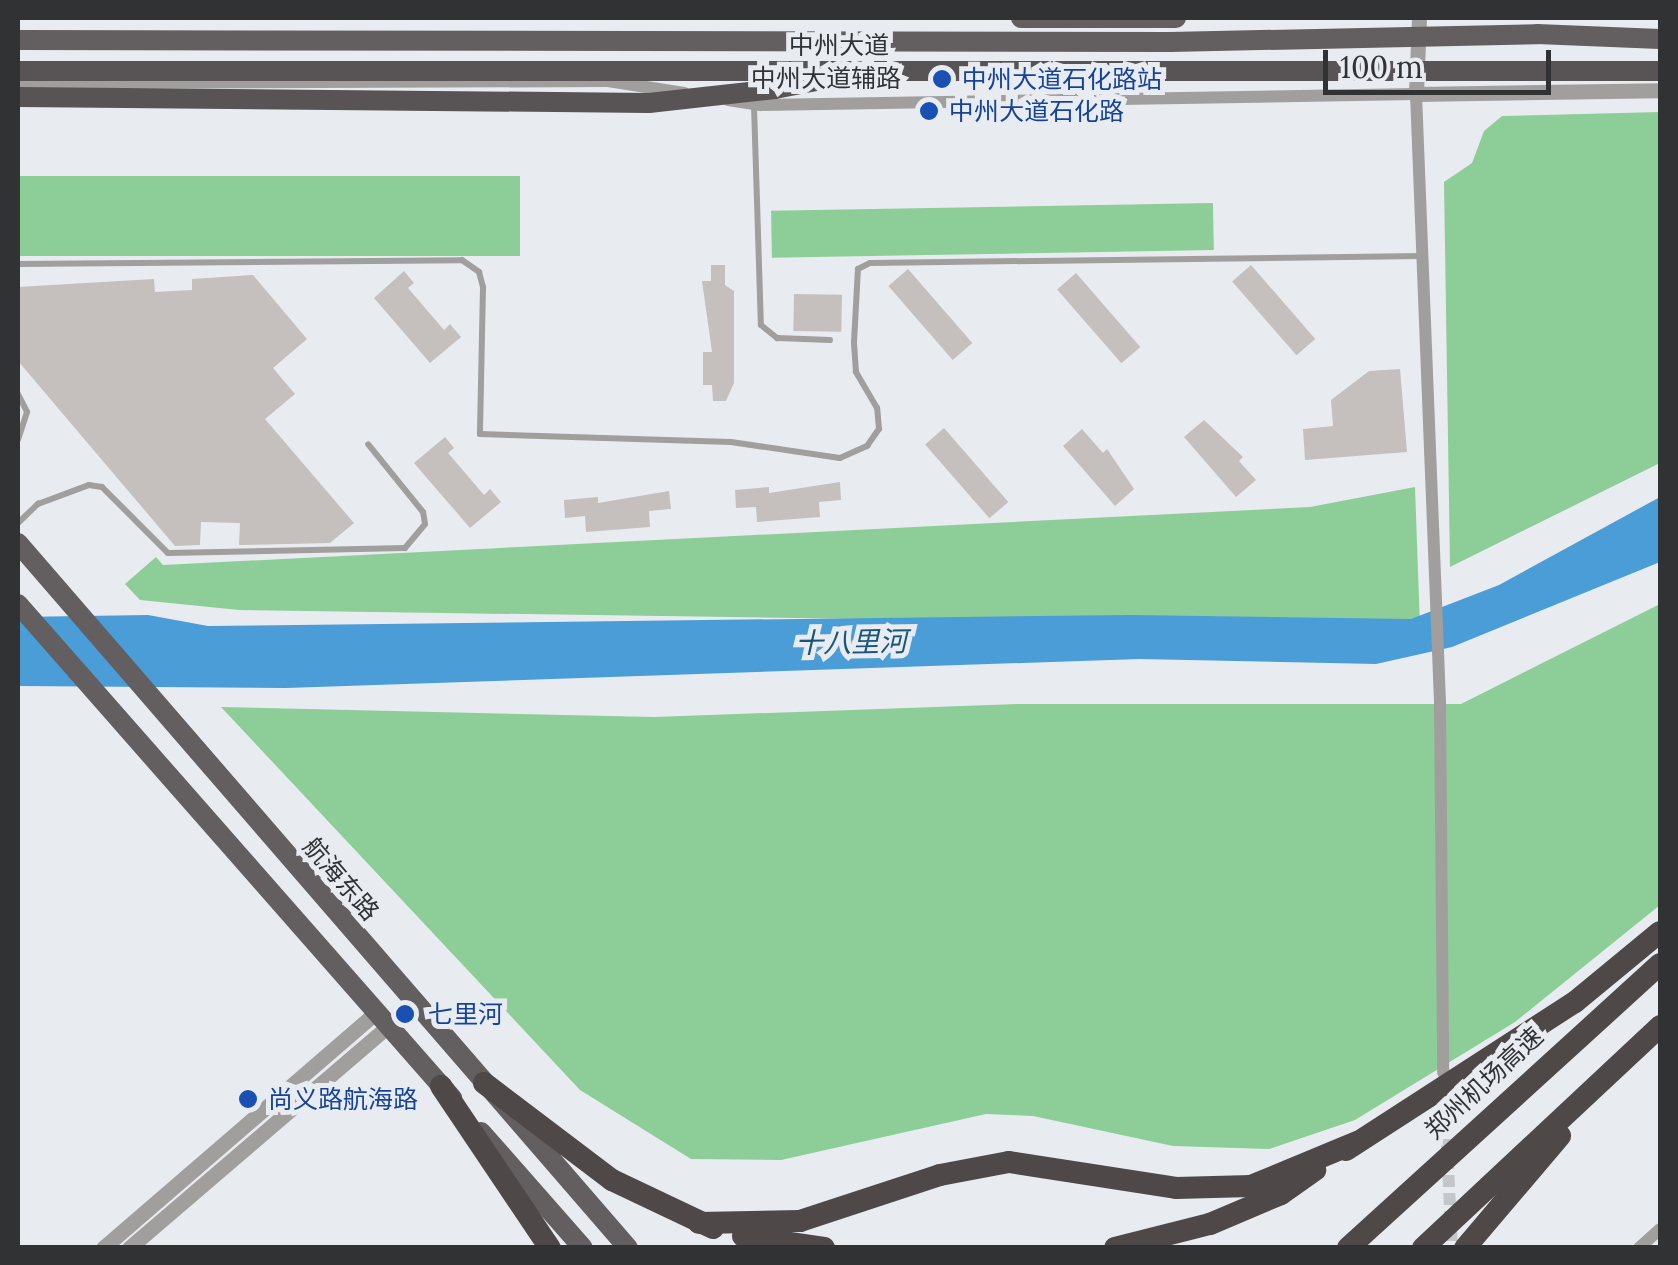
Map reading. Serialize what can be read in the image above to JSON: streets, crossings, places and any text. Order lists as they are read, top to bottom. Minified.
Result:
{"streets":{"highway":["中州大道","郑州机场高速"],"main road":["航海东路"],"street":["中州大道辅路"]},"water":["十八里河"],"places":["中州大道石化路站","中州大道石化路","七里河","尚义路航海路"],"scale_bar":"100 m"}
